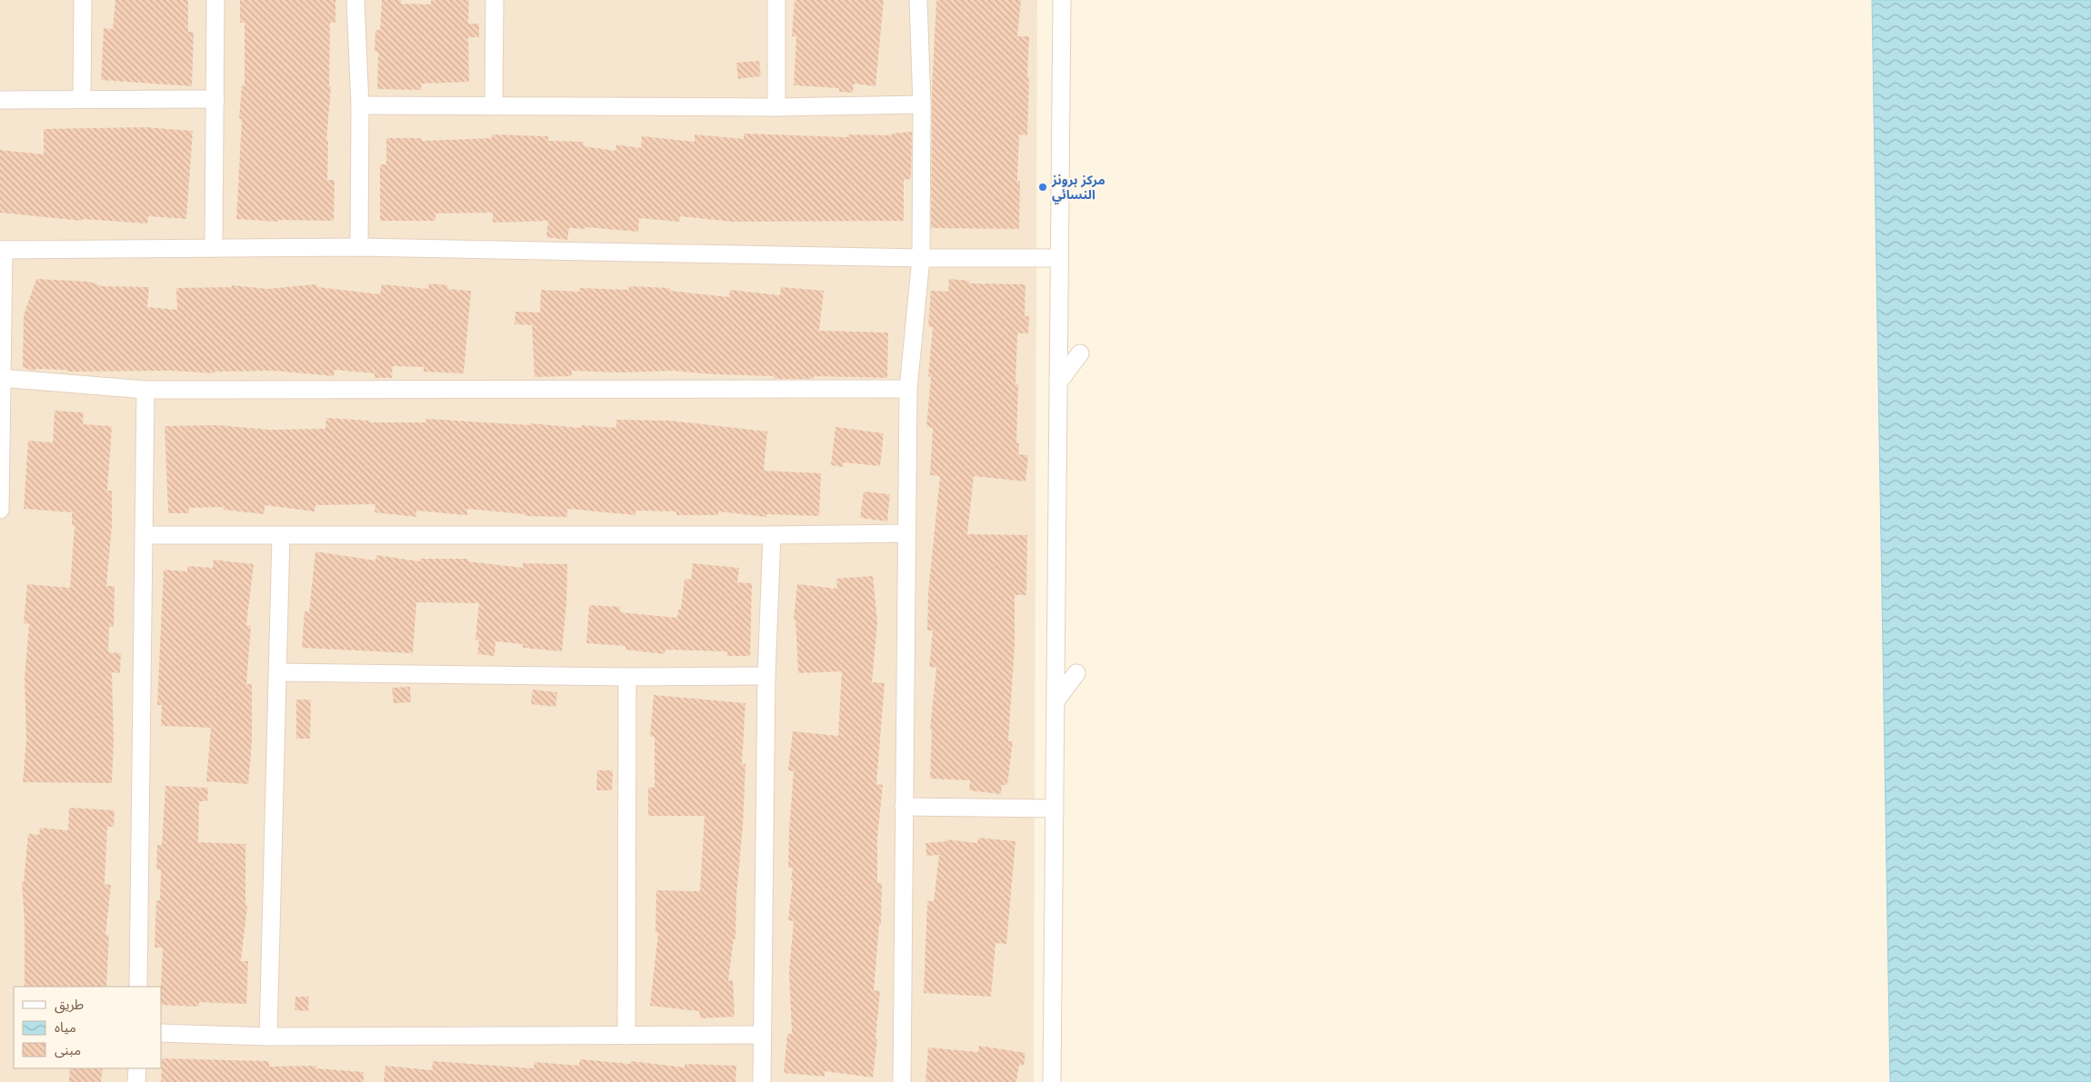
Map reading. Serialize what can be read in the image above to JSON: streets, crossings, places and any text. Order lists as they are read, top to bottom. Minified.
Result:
{"places":["مركز برونز النسائي"],"legend":["طريق","مياه","مبنى"]}
